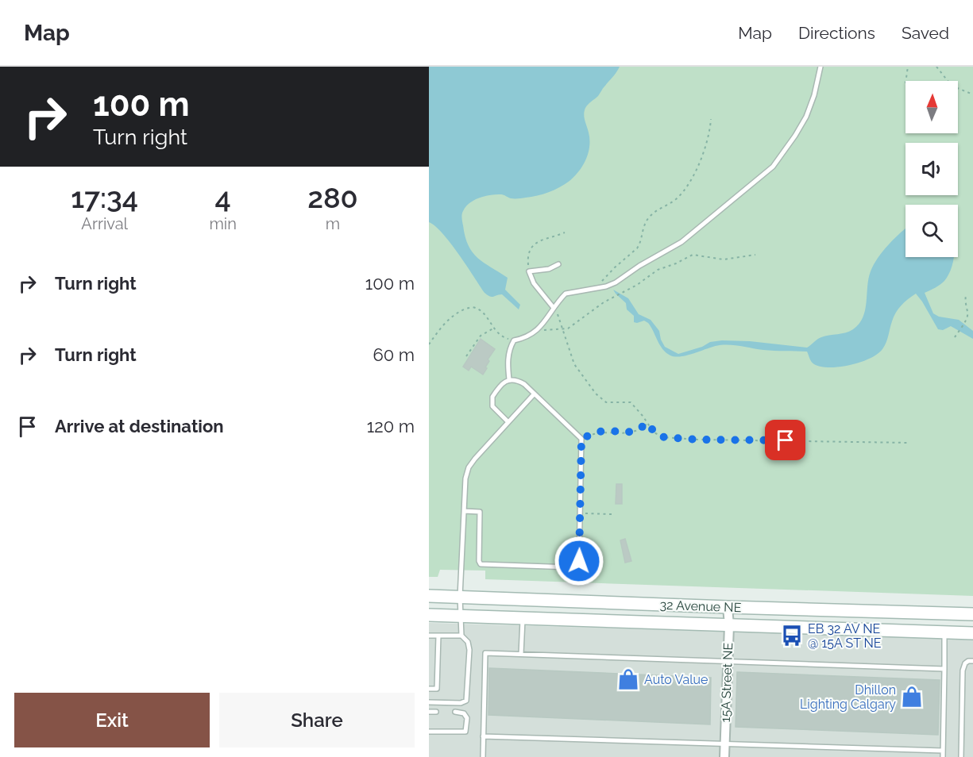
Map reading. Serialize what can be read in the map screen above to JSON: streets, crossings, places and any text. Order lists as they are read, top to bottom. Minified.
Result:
{"streets":{"main road":["32 Avenue NE"],"street":["15A Street NE"]},"crossings":[["32 Avenue NE","15A Street NE"]],"places":{"bus stop":["EB 32 AV NE @ 15A ST NE"],"shop":["Auto Value","Dhillon Lighting Calgary"]},"north":"top","page":{"header":"Map","nav":["Map","Directions","Saved"],"turn":["100 m","Turn right"],"eta":["17:34","Arrival","4","min","280","m"],"list":[{"name":"Turn right","value":"100 m"},{"name":"Turn right","value":"60 m"},{"name":"Arrive at destination","value":"120 m"}],"buttons":["Exit","Share"]}}
